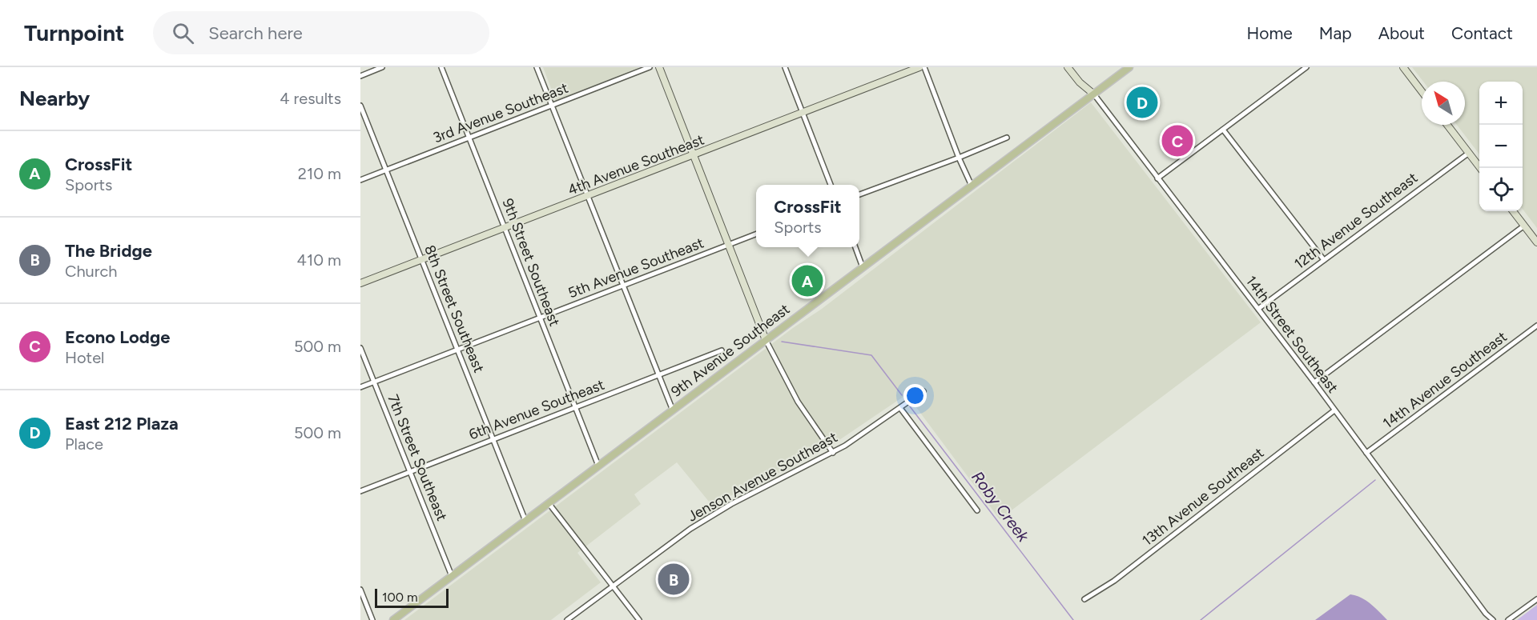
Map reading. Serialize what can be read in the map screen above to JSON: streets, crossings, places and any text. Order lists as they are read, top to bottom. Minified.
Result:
{"streets":{"main road":["9th Avenue Southeast"],"street":["3rd Avenue Southeast","4th Avenue Southeast","12th Avenue Southeast","9th Street Southeast","5th Avenue Southeast","8th Street Southeast","14th Street Southeast","14th Avenue Southeast","6th Avenue Southeast","7th Street Southeast","Jenson Avenue Southeast","13th Avenue Southeast"]},"crossings":[["3rd Avenue Southeast","9th Street Southeast"],["3rd Avenue Southeast","8th Street Southeast"],["4th Avenue Southeast","9th Street Southeast"],["4th Avenue Southeast","8th Street Southeast"],["12th Avenue Southeast","14th Street Southeast"],["9th Street Southeast","5th Avenue Southeast"],["9th Street Southeast","9th Avenue Southeast"],["9th Street Southeast","6th Avenue Southeast"],["5th Avenue Southeast","8th Street Southeast"],["5th Avenue Southeast","7th Street Southeast"],["8th Street Southeast","9th Avenue Southeast"],["8th Street Southeast","6th Avenue Southeast"],["14th Street Southeast","9th Avenue Southeast"],["14th Street Southeast","14th Avenue Southeast"],["14th Street Southeast","13th Avenue Southeast"],["9th Avenue Southeast","7th Street Southeast"],["6th Avenue Southeast","7th Street Southeast"]],"water":["Roby Creek"],"scale_bar":"100 m","north":"top left","page":{"header":"Turnpoint","search":"Search here","nav":["Home","Map","About","Contact"],"heading":["Nearby","4 results"],"map_buttons":["+","−"],"pins":["D","C","A","B"],"list":[{"mark":"A","name":"CrossFit","note":"Sports","value":"210 m"},{"mark":"B","name":"The Bridge","note":"Church","value":"410 m"},{"mark":"C","name":"Econo Lodge","note":"Hotel","value":"500 m"},{"mark":"D","name":"East 212 Plaza","note":"Place","value":"500 m"}],"popup":["CrossFit","Sports"],"scale":"100 m"}}
